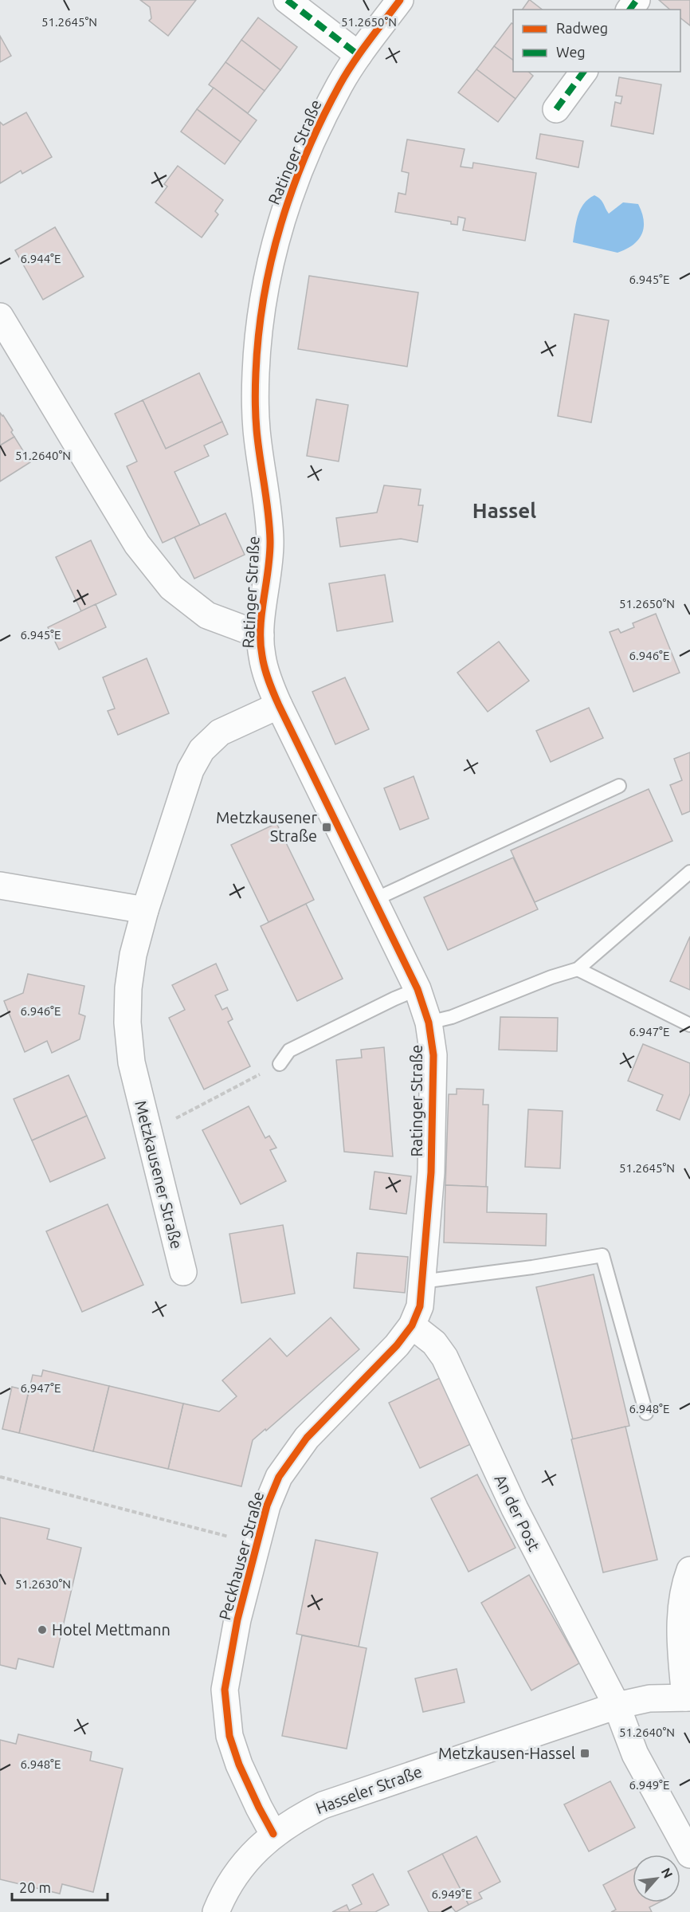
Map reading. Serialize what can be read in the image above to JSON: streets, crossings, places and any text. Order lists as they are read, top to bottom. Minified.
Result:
{"streets":{"street":["Ratinger Straße","Metzkausener Straße","An der Post","Peckhauser Straße","Hasseler Straße"]},"crossings":[["Ratinger Straße","Metzkausener Straße"],["Ratinger Straße","An der Post"],["Ratinger Straße","Peckhauser Straße"],["An der Post","Peckhauser Straße"],["An der Post","Hasseler Straße"],["Peckhauser Straße","Hasseler Straße"]],"districts":["Hassel"],"places":{"transit":["Metzkausener Straße","Metzkausen-Hassel"],"other":["Hotel Mettmann"]},"legend":["Radweg","Weg"],"scale_bar":"20 m","north":"top right","coordinates":["51.2645°N","51.2650°N","6.944°E","6.945°E","51.2640°N","6.946°E","6.947°E","6.948°E","51.2630°N","6.949°E"]}
